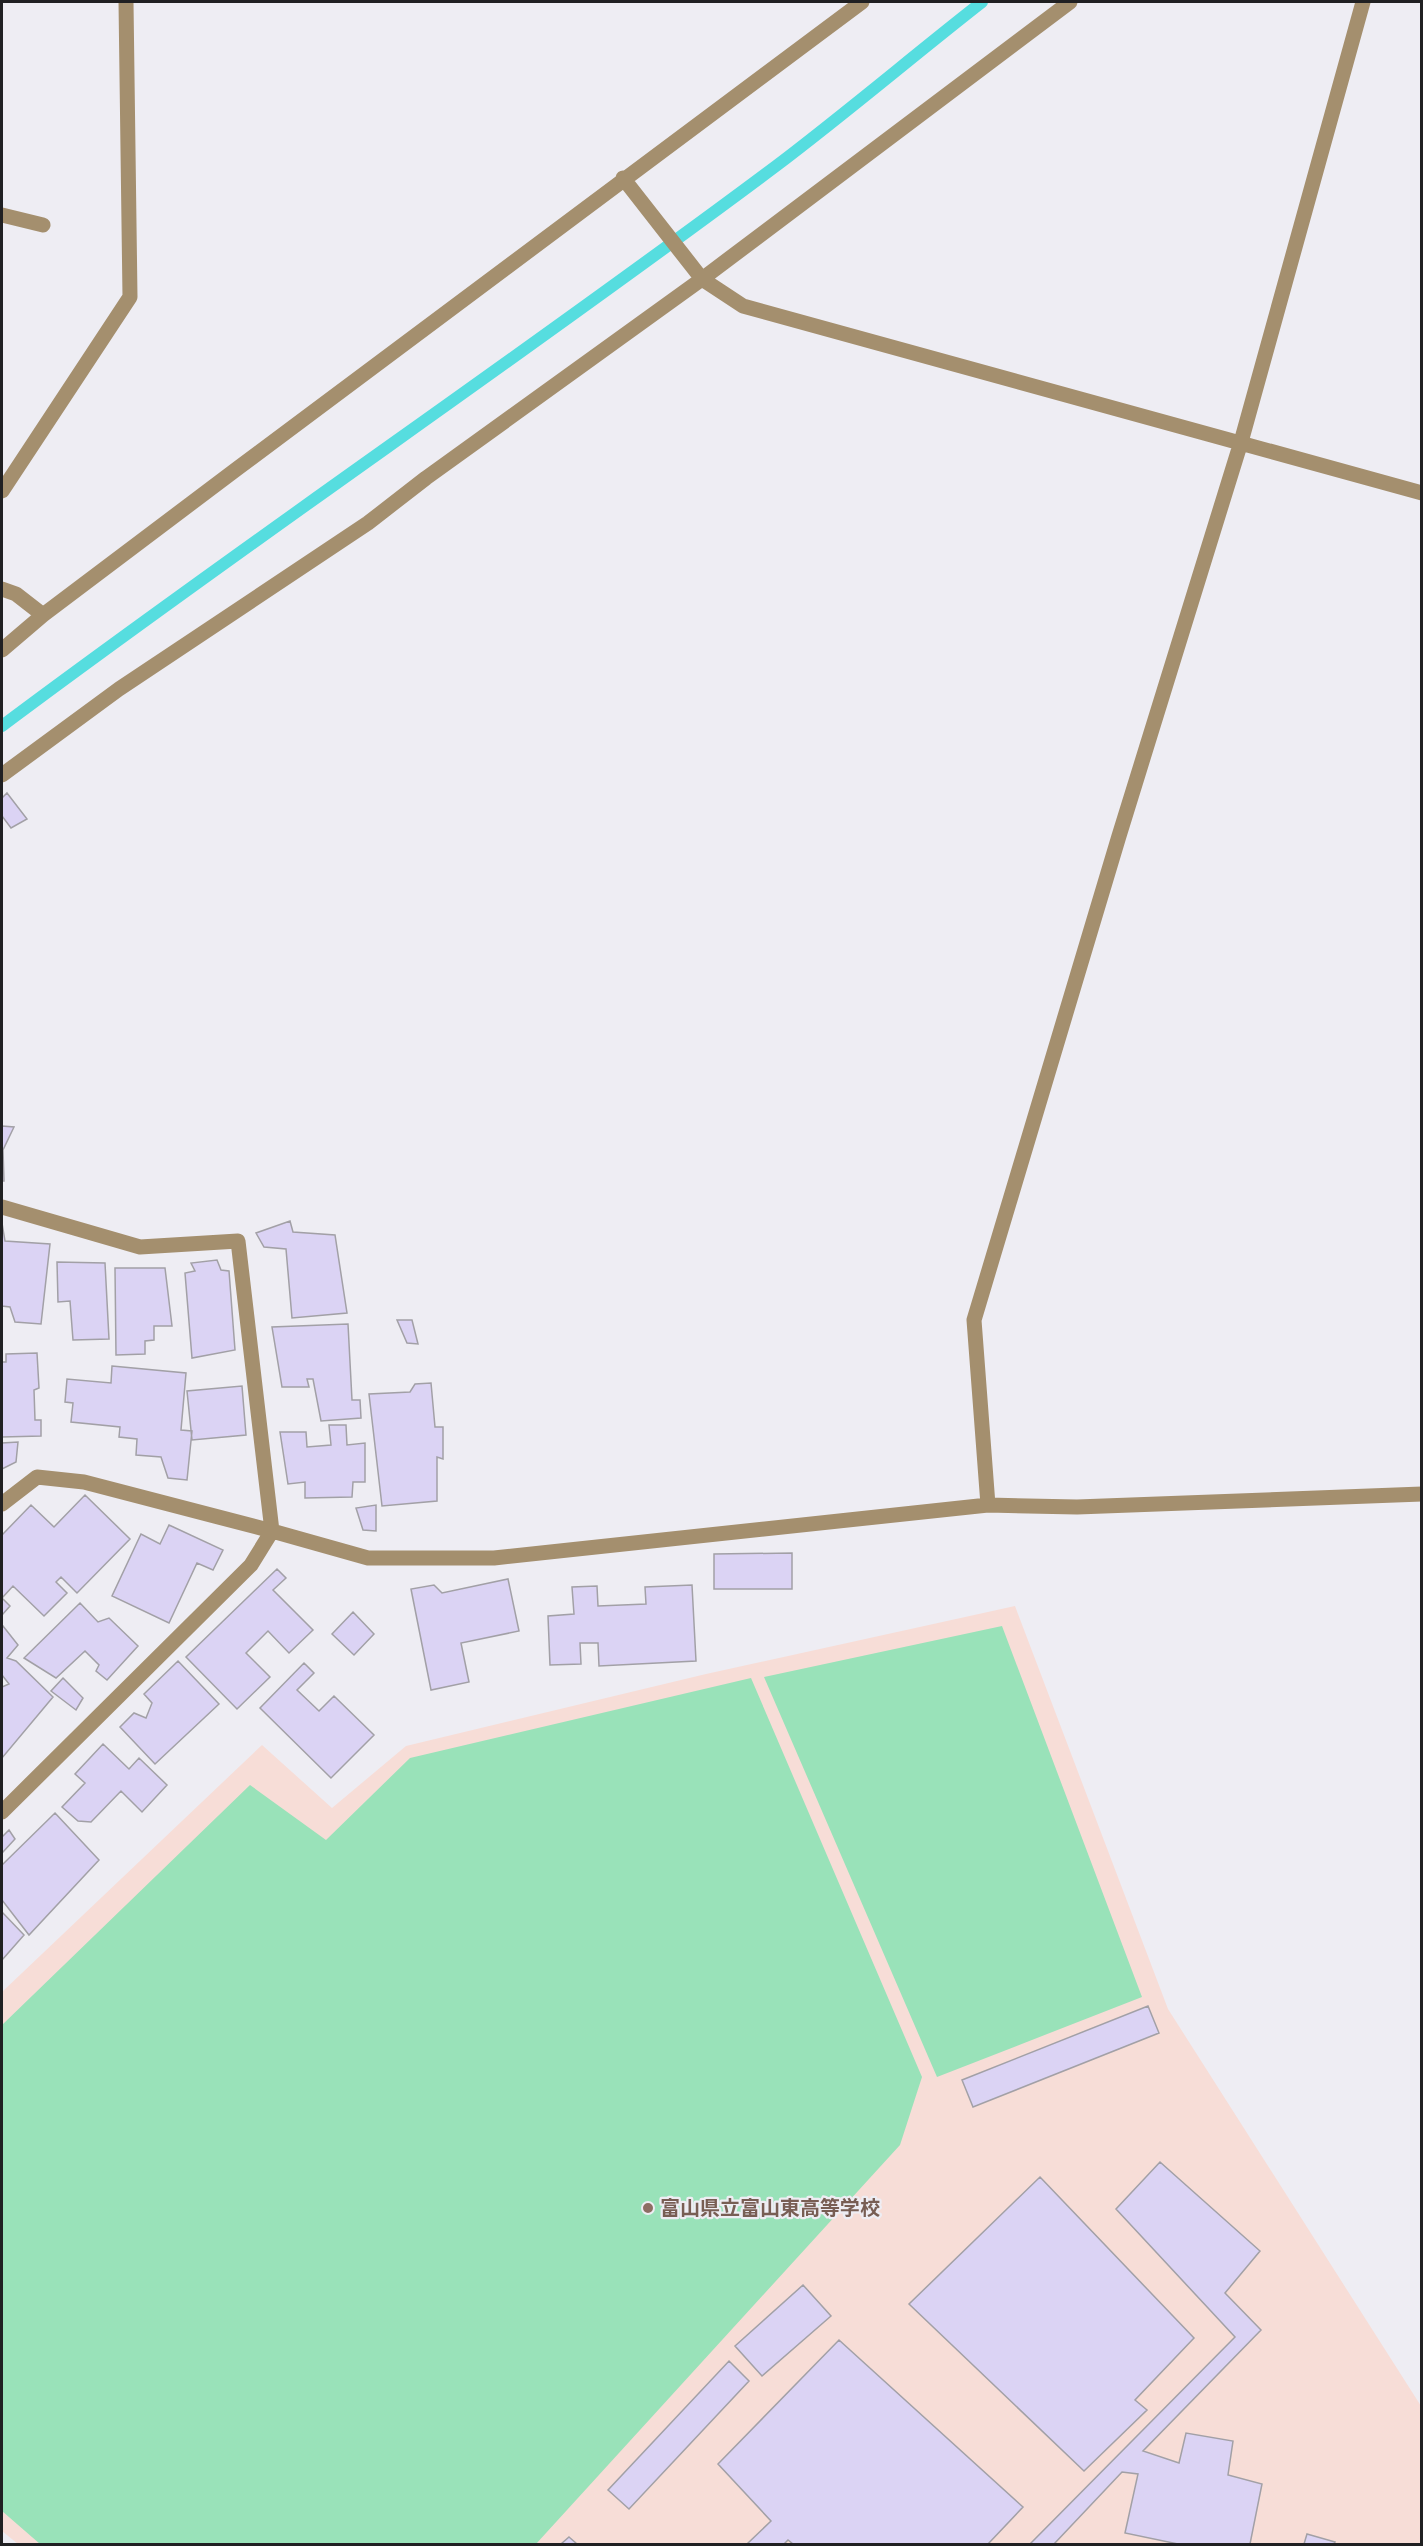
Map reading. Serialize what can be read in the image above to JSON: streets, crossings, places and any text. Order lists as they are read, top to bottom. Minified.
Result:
{"places":["富山県立富山東高等学校"]}
